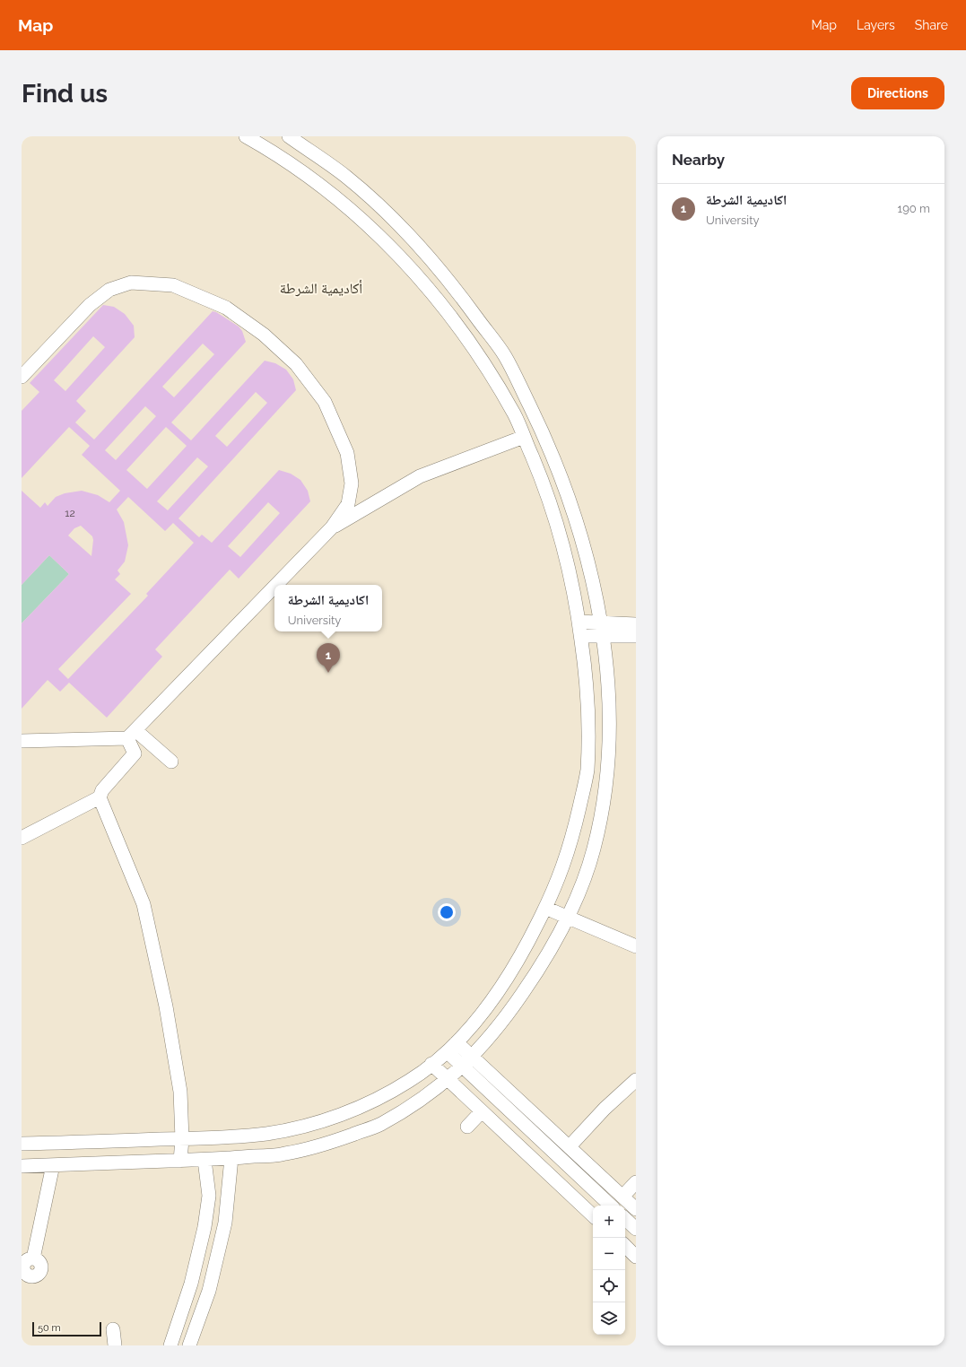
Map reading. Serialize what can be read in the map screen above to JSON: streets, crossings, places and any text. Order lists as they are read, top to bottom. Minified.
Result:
{"districts":["أكاديمية الشرطة"],"house_numbers":["12"],"scale_bar":"50 m","page":{"header":"Map","nav":["Map","Layers","Share"],"buttons":"Directions","title":"Find us","heading":"Nearby","list":[{"mark":"1","name":"اكاديمية الشرطة","note":"University","value":"190 m"}],"popup":["اكاديمية الشرطة","University"],"pins":"1","map_buttons":["+","−"],"scale":"50 m"}}
